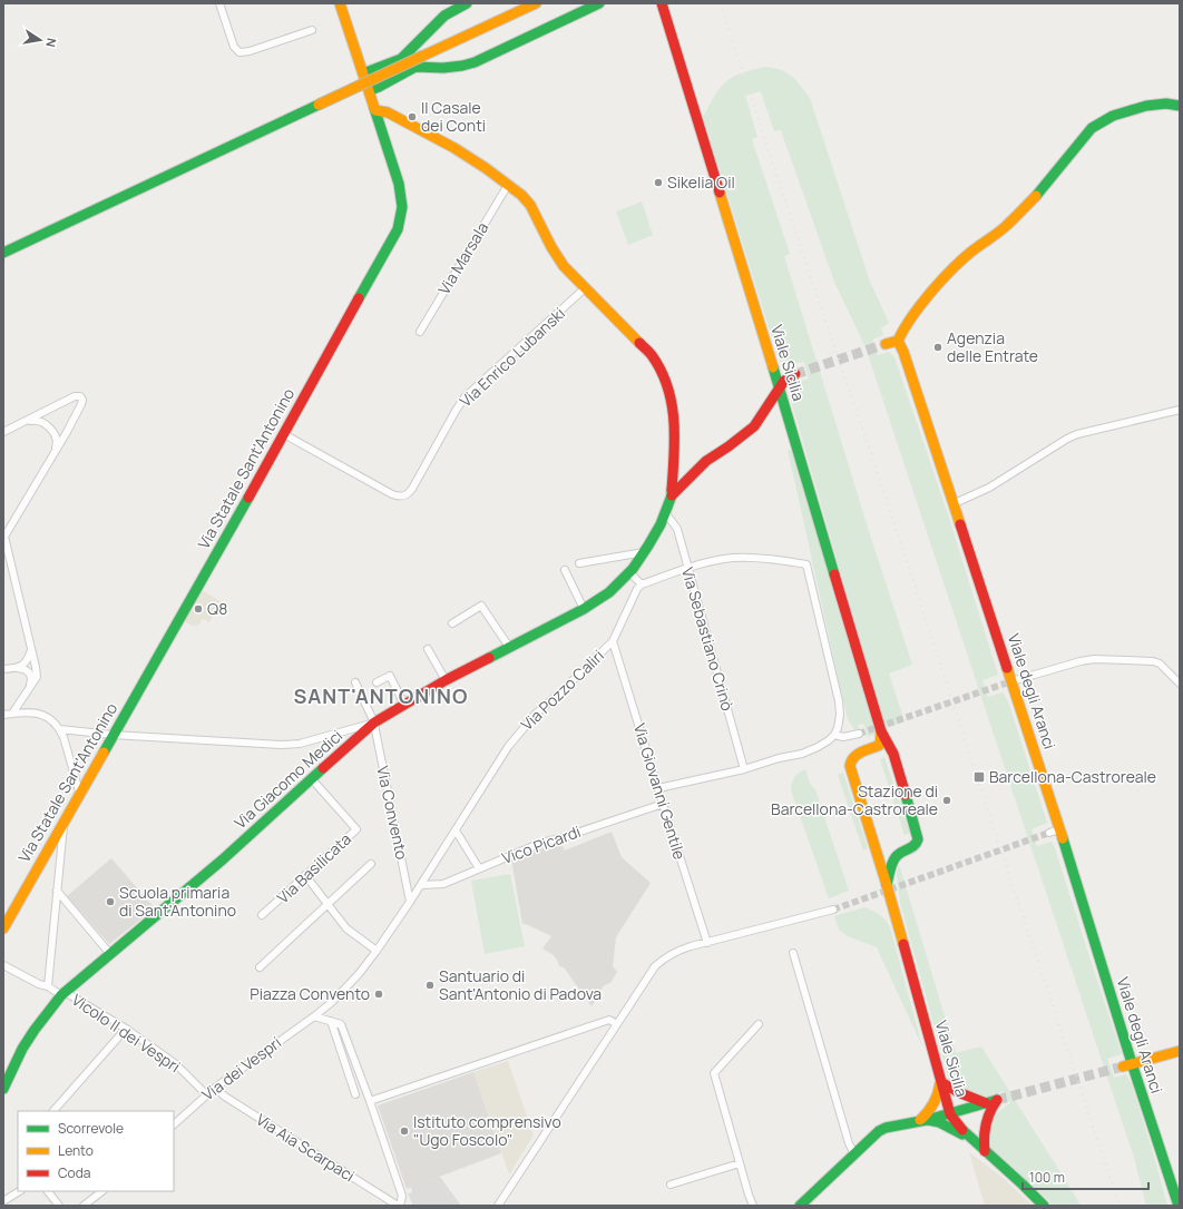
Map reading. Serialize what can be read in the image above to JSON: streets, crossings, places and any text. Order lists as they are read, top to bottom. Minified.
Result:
{"streets":{"main road":["Viale Sicilia","Via Statale Sant'Antonino","Viale degli Aranci","Via Giacomo Medici"],"street":["Via Marsala","Via Enrico Lubanski","Via Sebastiano Crinò","Via Pozzo Caliri","Via Giovanni Gentile","Via Convento","Vico Picardi","Via Basilicata","Vicolo II dei Vespri","Via dei Vespri","Via Aia Scarpaci"]},"crossings":[["Via Marsala","Via Giacomo Medici"],["Via Enrico Lubanski","Via Statale Sant'Antonino"],["Via Enrico Lubanski","Via Giacomo Medici"],["Via Statale Sant'Antonino","Via Giacomo Medici"],["Via Sebastiano Crinò","Via Giacomo Medici"],["Via Pozzo Caliri","Via Giovanni Gentile"],["Via Pozzo Caliri","Via Convento"],["Via Pozzo Caliri","Vico Picardi"],["Via Giacomo Medici","Via Convento"],["Via Giacomo Medici","Via Basilicata"],["Via Giacomo Medici","Vicolo II dei Vespri"],["Via Giovanni Gentile","Vico Picardi"],["Vicolo II dei Vespri","Via dei Vespri"],["Via dei Vespri","Via Aia Scarpaci"]],"districts":["SANT'ANTONINO"],"places":{"other":["Il Casale dei Conti","Sikelia Oil","Agenzia delle Entrate","Q8","Stazione di Barcellona-Castroreale","Scuola primaria di Sant'Antonino","Santuario di Sant'Antonio di Padova","Piazza Convento","Istituto comprensivo \"Ugo Foscolo\""],"transit":["Barcellona-Castroreale"]},"legend":["Scorrevole","Lento","Coda"],"scale_bar":"100 m","north":"right"}
